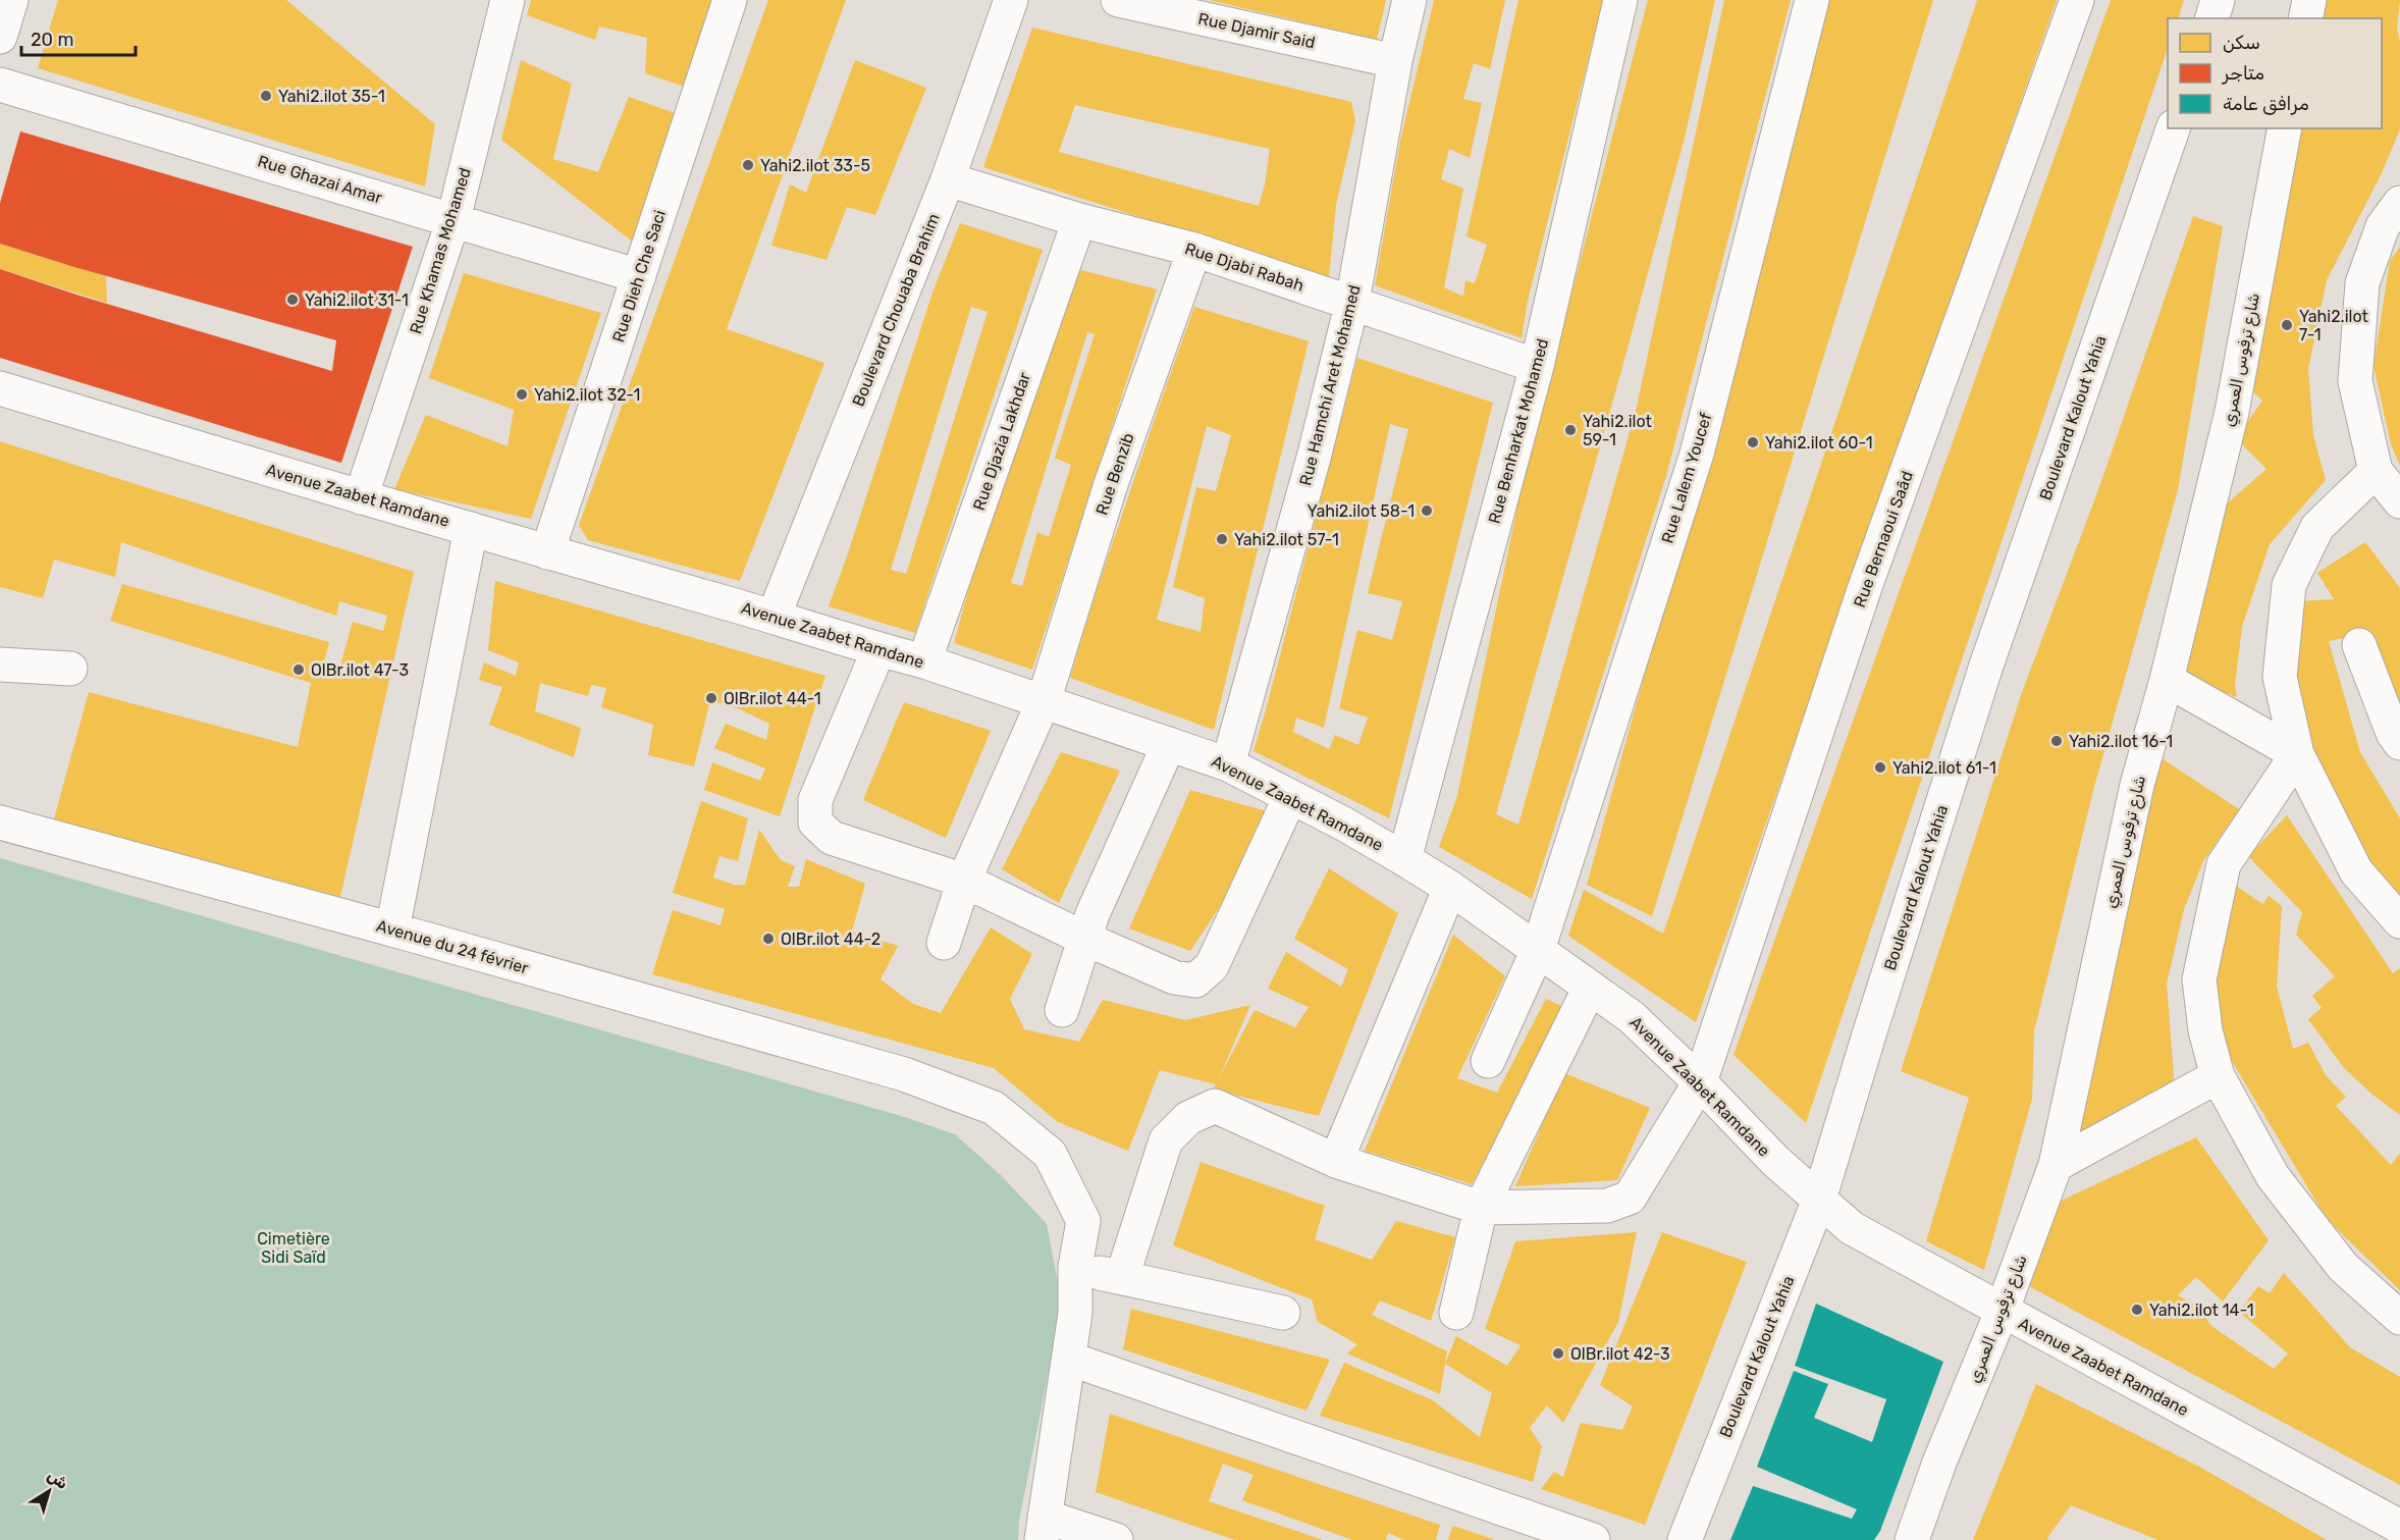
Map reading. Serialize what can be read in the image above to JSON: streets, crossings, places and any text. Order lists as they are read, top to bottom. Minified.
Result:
{"streets":{"street":["Rue Djamir Said","Rue Ghazai Amar","Rue Khamas Mohamed","Rue Djabi Rabah","Rue Dieh Che Saci","Boulevard Chouaba Brahim","شارع ترفوس العمري","Rue Hamchi Aret Mohamed","Boulevard Kalout Yahia","Rue Benharkat Mohamed","Rue Djazia Lakhdar","Rue Benzib","Rue Lalem Youcef","Avenue Zaabet Ramdane","Rue Bernaoui Saâd","Avenue du 24 février"]},"crossings":[["Rue Djamir Said","Rue Hamchi Aret Mohamed"],["Rue Ghazai Amar","Rue Khamas Mohamed"],["Rue Ghazai Amar","Rue Dieh Che Saci"],["Rue Khamas Mohamed","Avenue Zaabet Ramdane"],["Rue Djabi Rabah","Boulevard Chouaba Brahim"],["Rue Djabi Rabah","Rue Hamchi Aret Mohamed"],["Rue Djabi Rabah","Rue Benharkat Mohamed"],["Rue Djabi Rabah","Rue Djazia Lakhdar"],["Rue Djabi Rabah","Rue Benzib"],["Rue Dieh Che Saci","Avenue Zaabet Ramdane"],["Boulevard Chouaba Brahim","Avenue Zaabet Ramdane"],["شارع ترفوس العمري","Avenue Zaabet Ramdane"],["Rue Hamchi Aret Mohamed","Avenue Zaabet Ramdane"],["Boulevard Kalout Yahia","Avenue Zaabet Ramdane"],["Rue Benharkat Mohamed","Avenue Zaabet Ramdane"],["Rue Djazia Lakhdar","Avenue Zaabet Ramdane"],["Rue Benzib","Avenue Zaabet Ramdane"],["Rue Lalem Youcef","Avenue Zaabet Ramdane"],["Avenue Zaabet Ramdane","Rue Bernaoui Saâd"]],"parks":["Cimetière Sidi Saïd"],"places":["Yahi2.ilot 35-1","Yahi2.ilot 33-5","Yahi2.ilot 31-1","Yahi2.ilot 7-1","Yahi2.ilot 32-1","Yahi2.ilot 59-1","Yahi2.ilot 60-1","Yahi2.ilot 58-1","Yahi2.ilot 57-1","OlBr.ilot 47-3","OlBr.ilot 44-1","Yahi2.ilot 16-1","Yahi2.ilot 61-1","OlBr.ilot 44-2","Yahi2.ilot 14-1","OlBr.ilot 42-3"],"legend":["سكن","متاجر","مرافق عامة"],"scale_bar":"20 m","north":"top right"}
